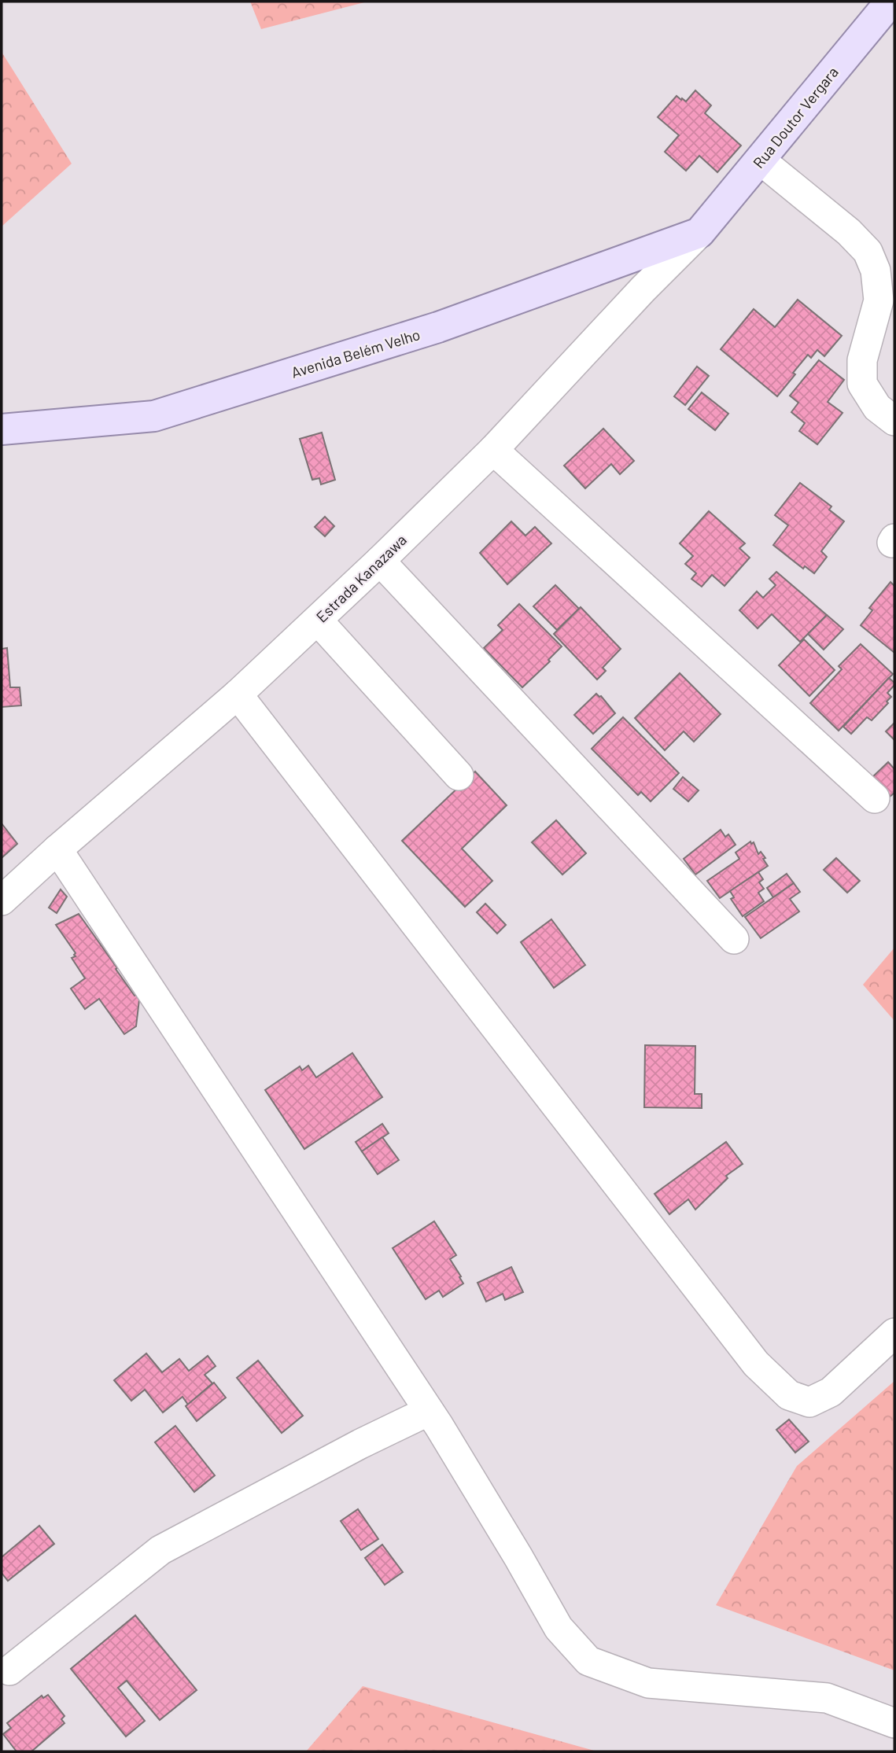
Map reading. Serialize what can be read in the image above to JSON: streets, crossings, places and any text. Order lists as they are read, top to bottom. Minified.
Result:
{"streets":{"main road":["Rua Doutor Vergara","Avenida Belém Velho"],"street":["Estrada Kanazawa"]},"crossings":[["Rua Doutor Vergara","Avenida Belém Velho"],["Rua Doutor Vergara","Estrada Kanazawa"],["Avenida Belém Velho","Estrada Kanazawa"]]}
